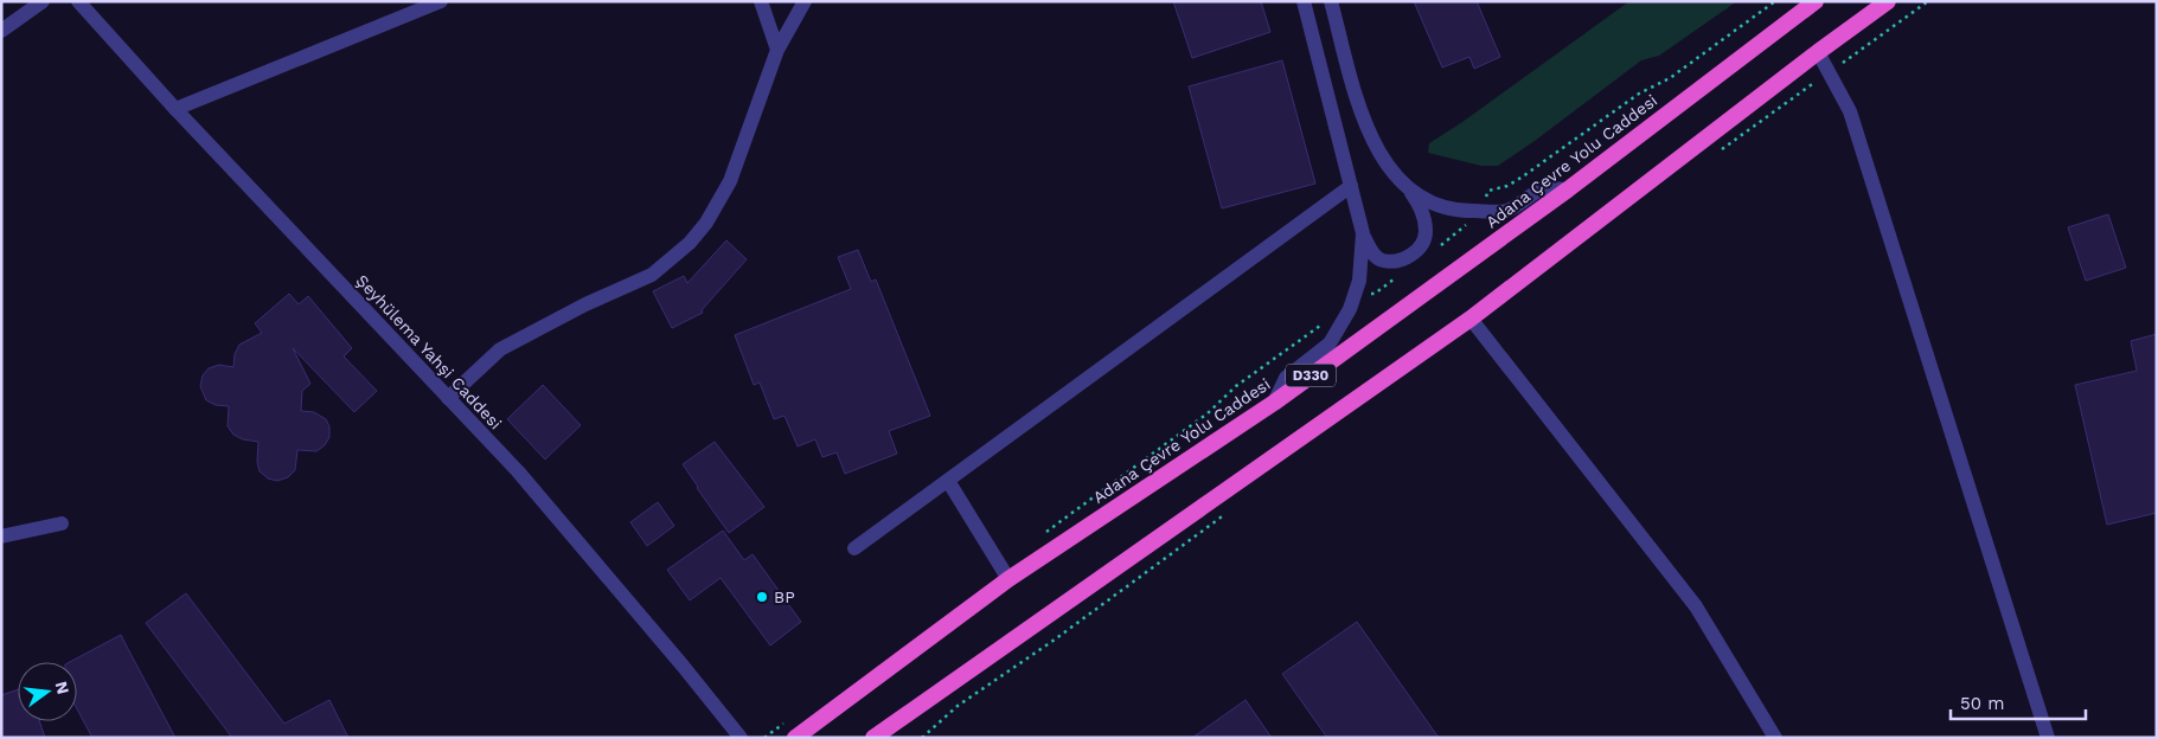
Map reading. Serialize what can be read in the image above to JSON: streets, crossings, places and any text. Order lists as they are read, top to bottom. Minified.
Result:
{"streets":{"highway":["Adana Çevre Yolu Caddesi","D330"],"street":["Şeyhülema Yahşi Caddesi"]},"places":["BP"],"scale_bar":"50 m","north":"right"}
